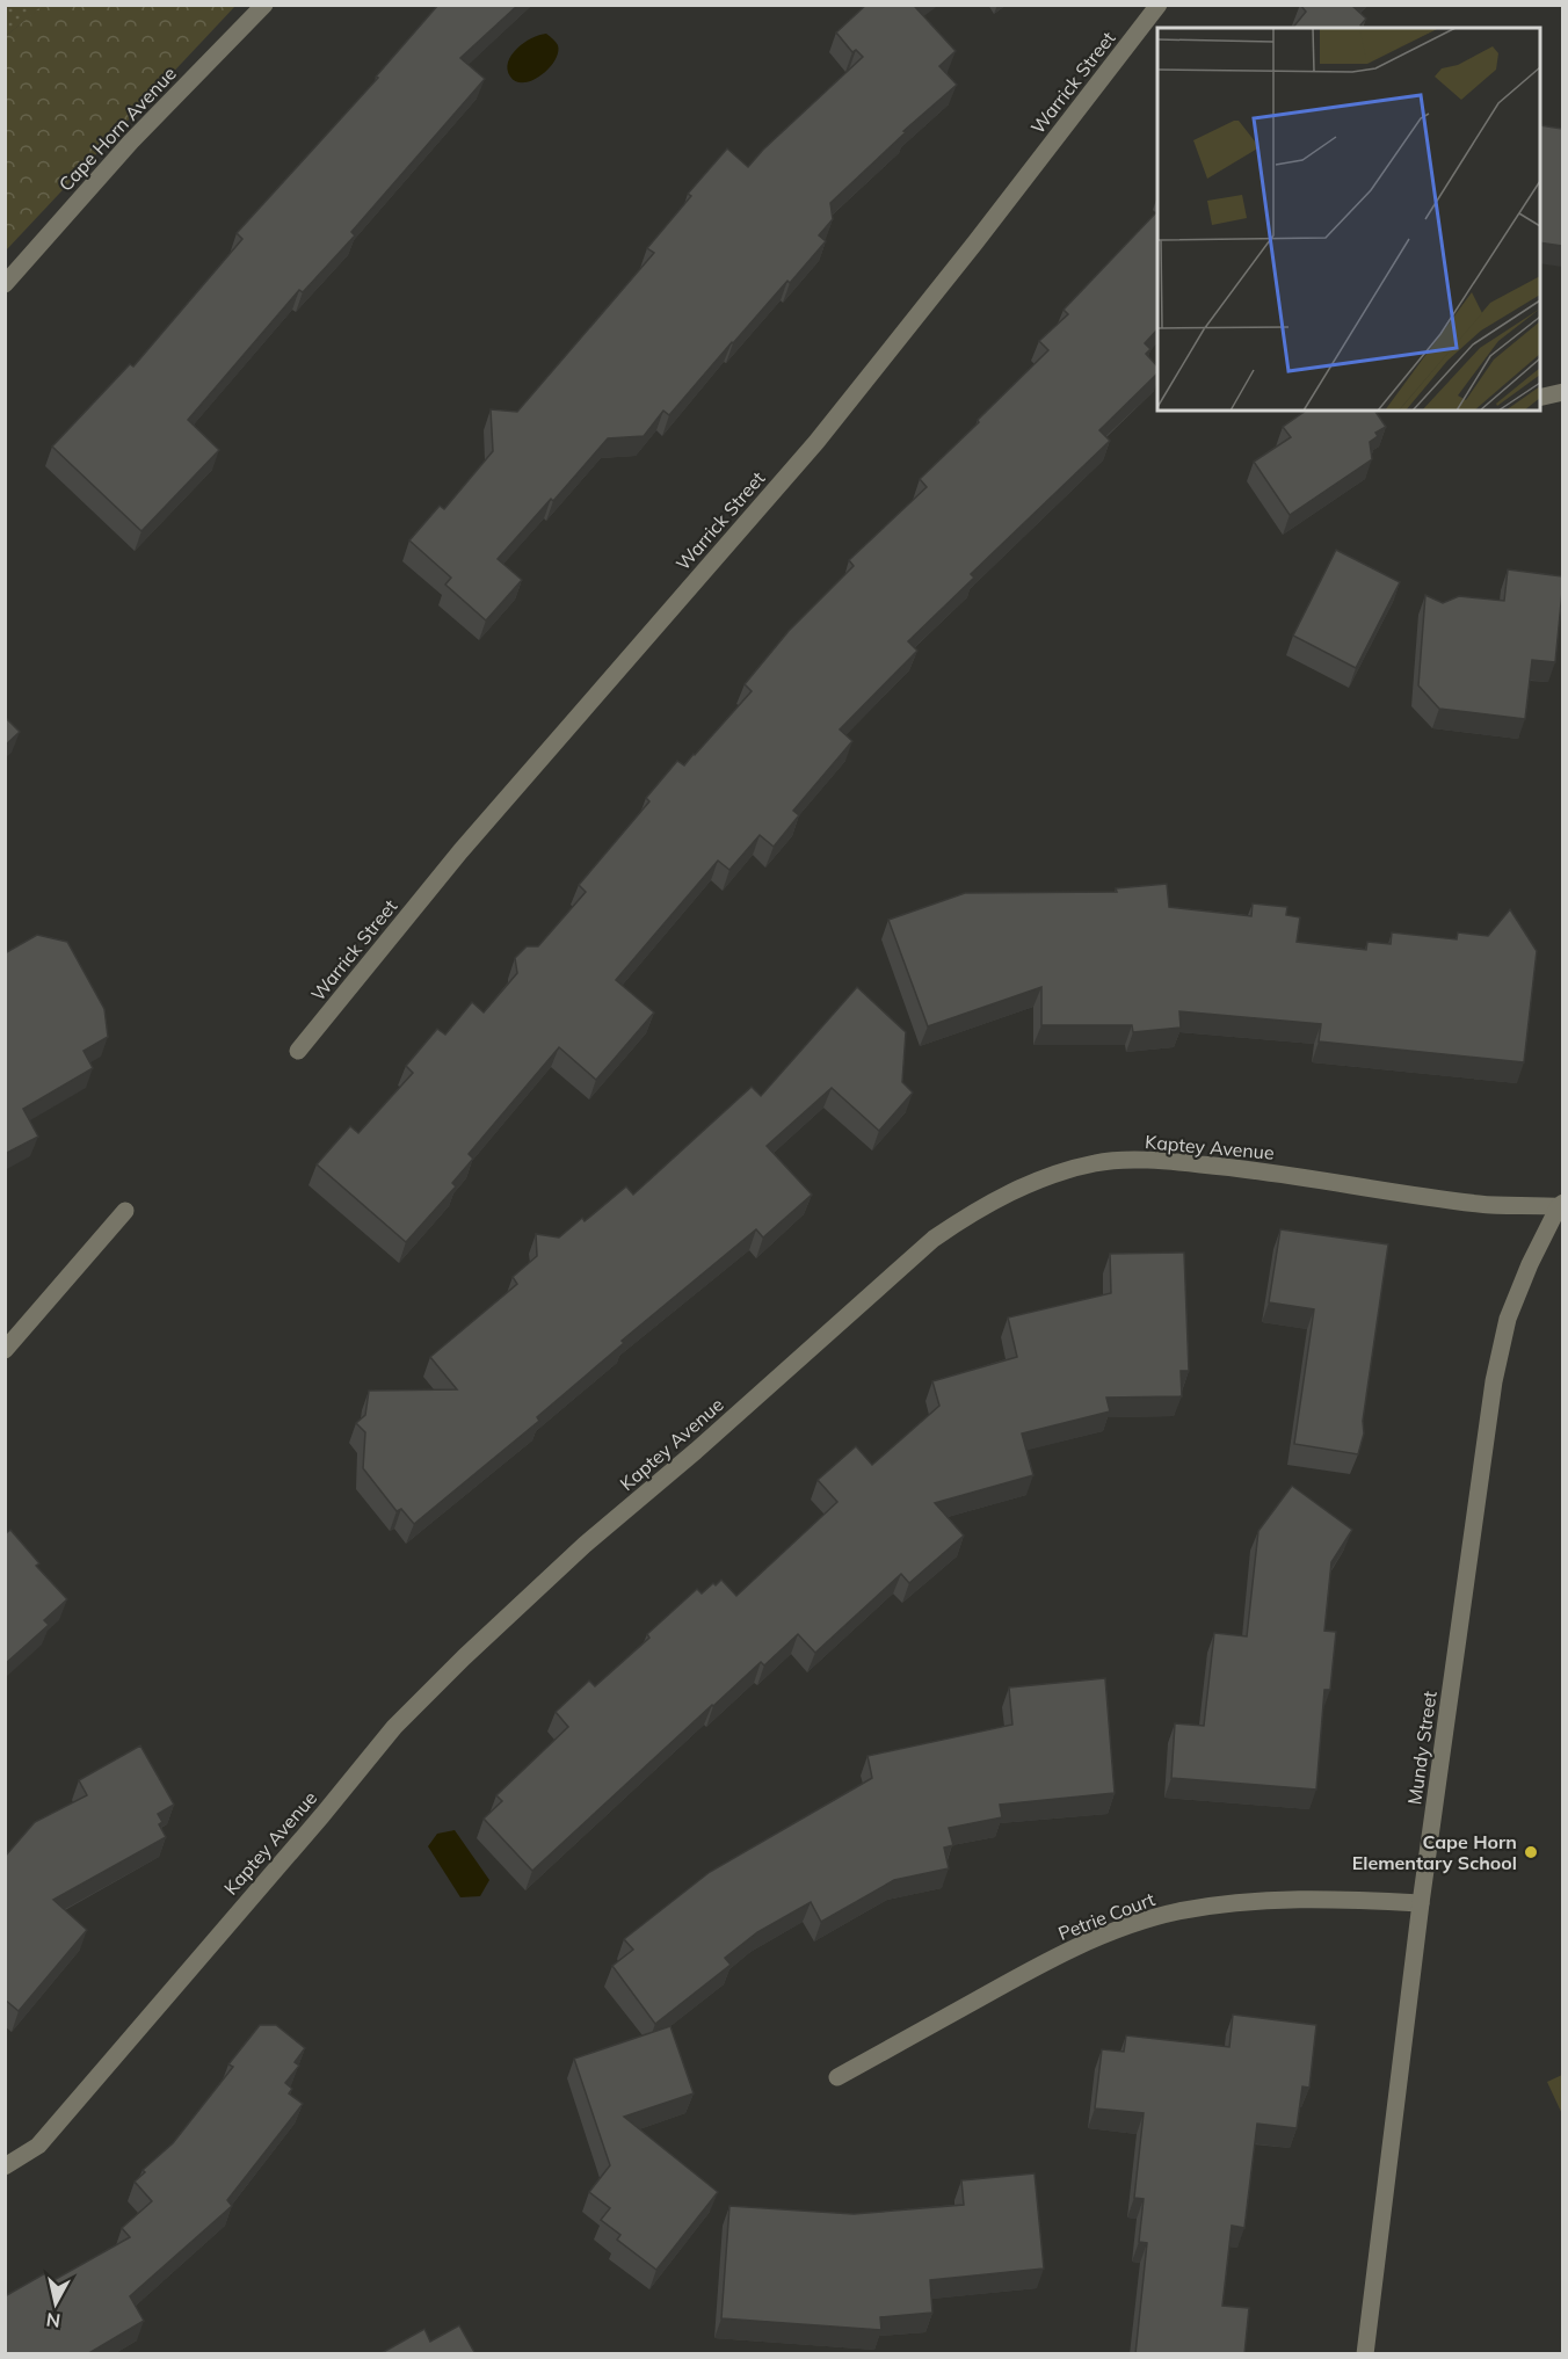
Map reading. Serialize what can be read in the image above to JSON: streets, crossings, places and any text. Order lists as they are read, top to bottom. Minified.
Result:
{"streets":{"street":["Warrick Street","Cape Horn Avenue","Kaptey Avenue","Mundy Street","Petrie Court"]},"crossings":[["Kaptey Avenue","Mundy Street"],["Mundy Street","Petrie Court"]],"places":["Cape Horn Elementary School"],"north":"bottom"}
